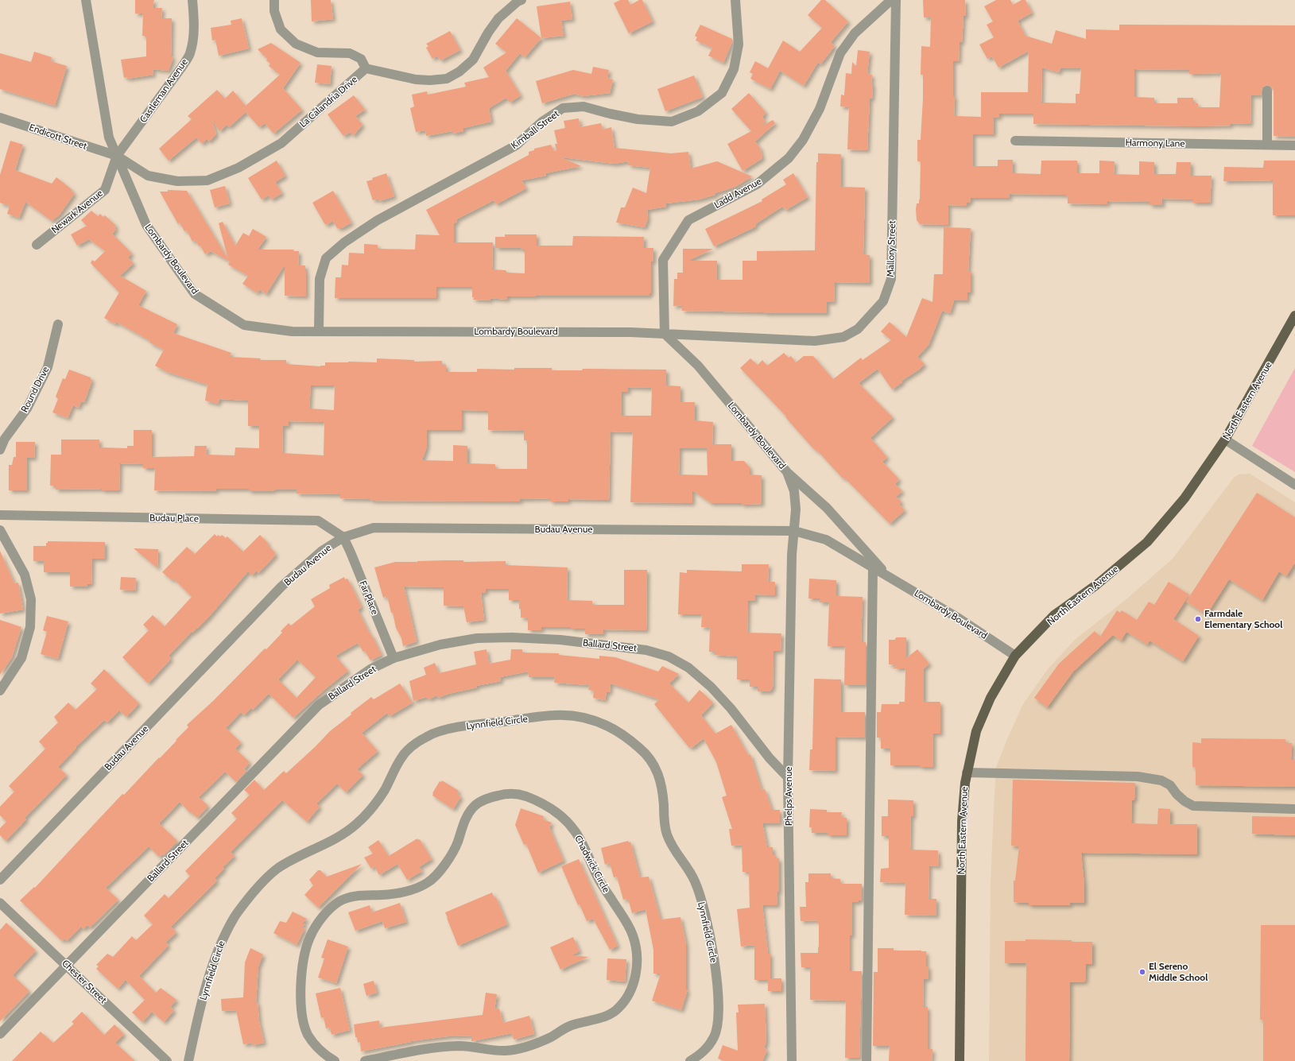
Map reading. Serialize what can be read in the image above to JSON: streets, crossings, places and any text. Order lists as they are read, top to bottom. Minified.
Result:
{"streets":{"main road":["North Eastern Avenue"],"street":["Castleman Avenue","La Calandria Drive","Kimball Street","Endicott Street","Harmony Lane","Ladd Avenue","Newark Avenue","Mallory Street","Lombardy Boulevard","Round Drive","Budau Place","Budau Avenue","Far Place","Ballard Street","Lynnfield Circle","Phelps Avenue","Chadwick Circle","Chester Street"]},"crossings":[["Castleman Avenue","La Calandria Drive"],["Castleman Avenue","Endicott Street"],["Castleman Avenue","Newark Avenue"],["Castleman Avenue","Lombardy Boulevard"],["La Calandria Drive","Endicott Street"],["La Calandria Drive","Newark Avenue"],["La Calandria Drive","Lombardy Boulevard"],["Kimball Street","Lombardy Boulevard"],["Endicott Street","Newark Avenue"],["Endicott Street","Lombardy Boulevard"],["Ladd Avenue","Mallory Street"],["Ladd Avenue","Lombardy Boulevard"],["Newark Avenue","Lombardy Boulevard"],["Mallory Street","Lombardy Boulevard"],["Lombardy Boulevard","North Eastern Avenue"],["Lombardy Boulevard","Budau Avenue"],["Lombardy Boulevard","Phelps Avenue"],["Budau Place","Budau Avenue"],["Budau Place","Far Place"],["Budau Avenue","Far Place"],["Budau Avenue","Phelps Avenue"],["Far Place","Ballard Street"],["Ballard Street","Phelps Avenue"],["Ballard Street","Chester Street"]],"places":["Farmdale Elementary School","El Sereno Middle School"]}
